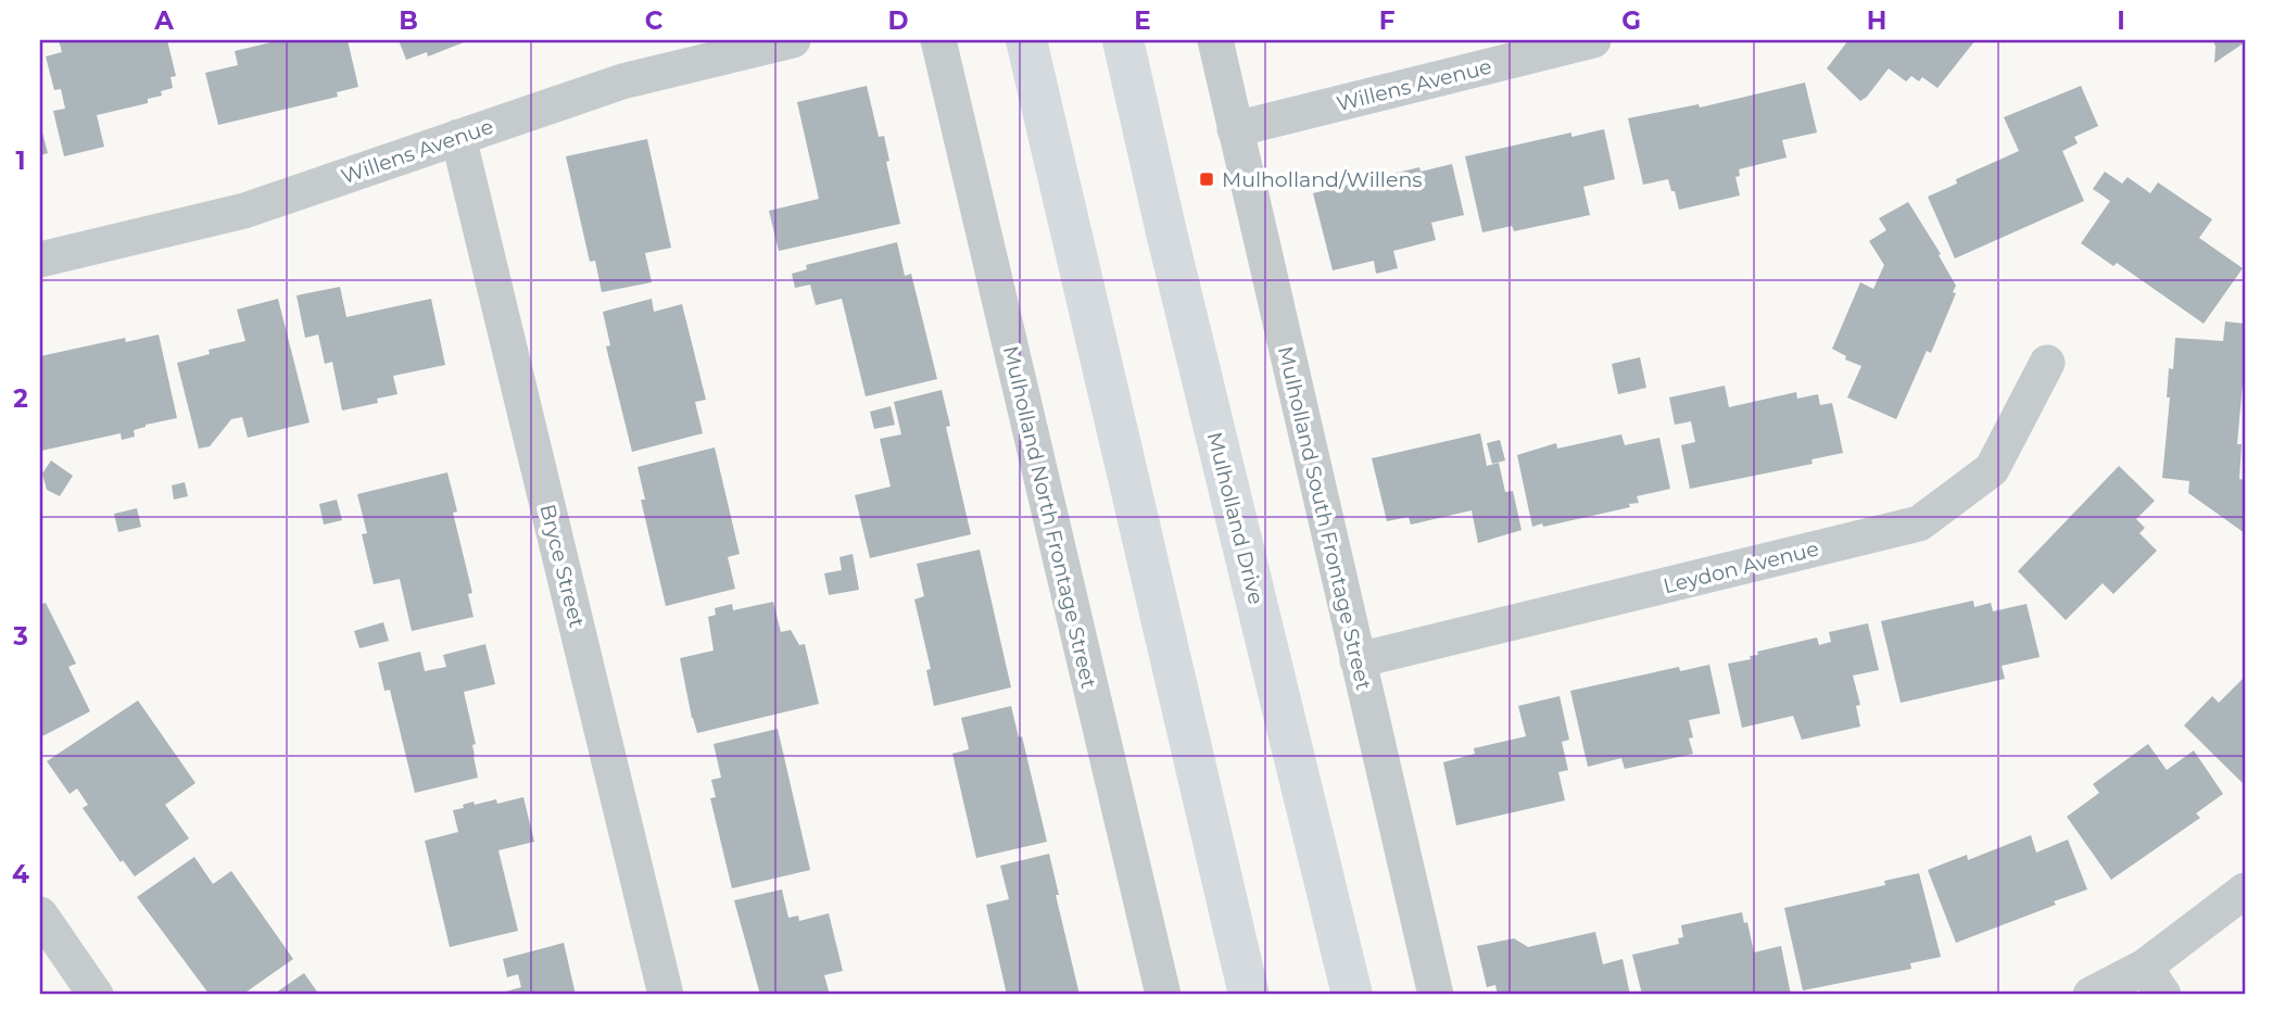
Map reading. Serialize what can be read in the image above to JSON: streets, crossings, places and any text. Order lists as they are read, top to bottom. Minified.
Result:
{"streets":{"main road":["Mulholland Drive"],"street":["Willens Avenue","Mulholland North Frontage Street","Mulholland South Frontage Street","Bryce Street","Leydon Avenue"]},"crossings":[["Willens Avenue","Mulholland South Frontage Street"],["Willens Avenue","Bryce Street"],["Mulholland South Frontage Street","Leydon Avenue"]],"places":{"transit":["Mulholland/Willens"]},"grid":{"columns":["A","B","C","D","E","F","G","H","I"],"rows":["1","2","3","4"]}}
